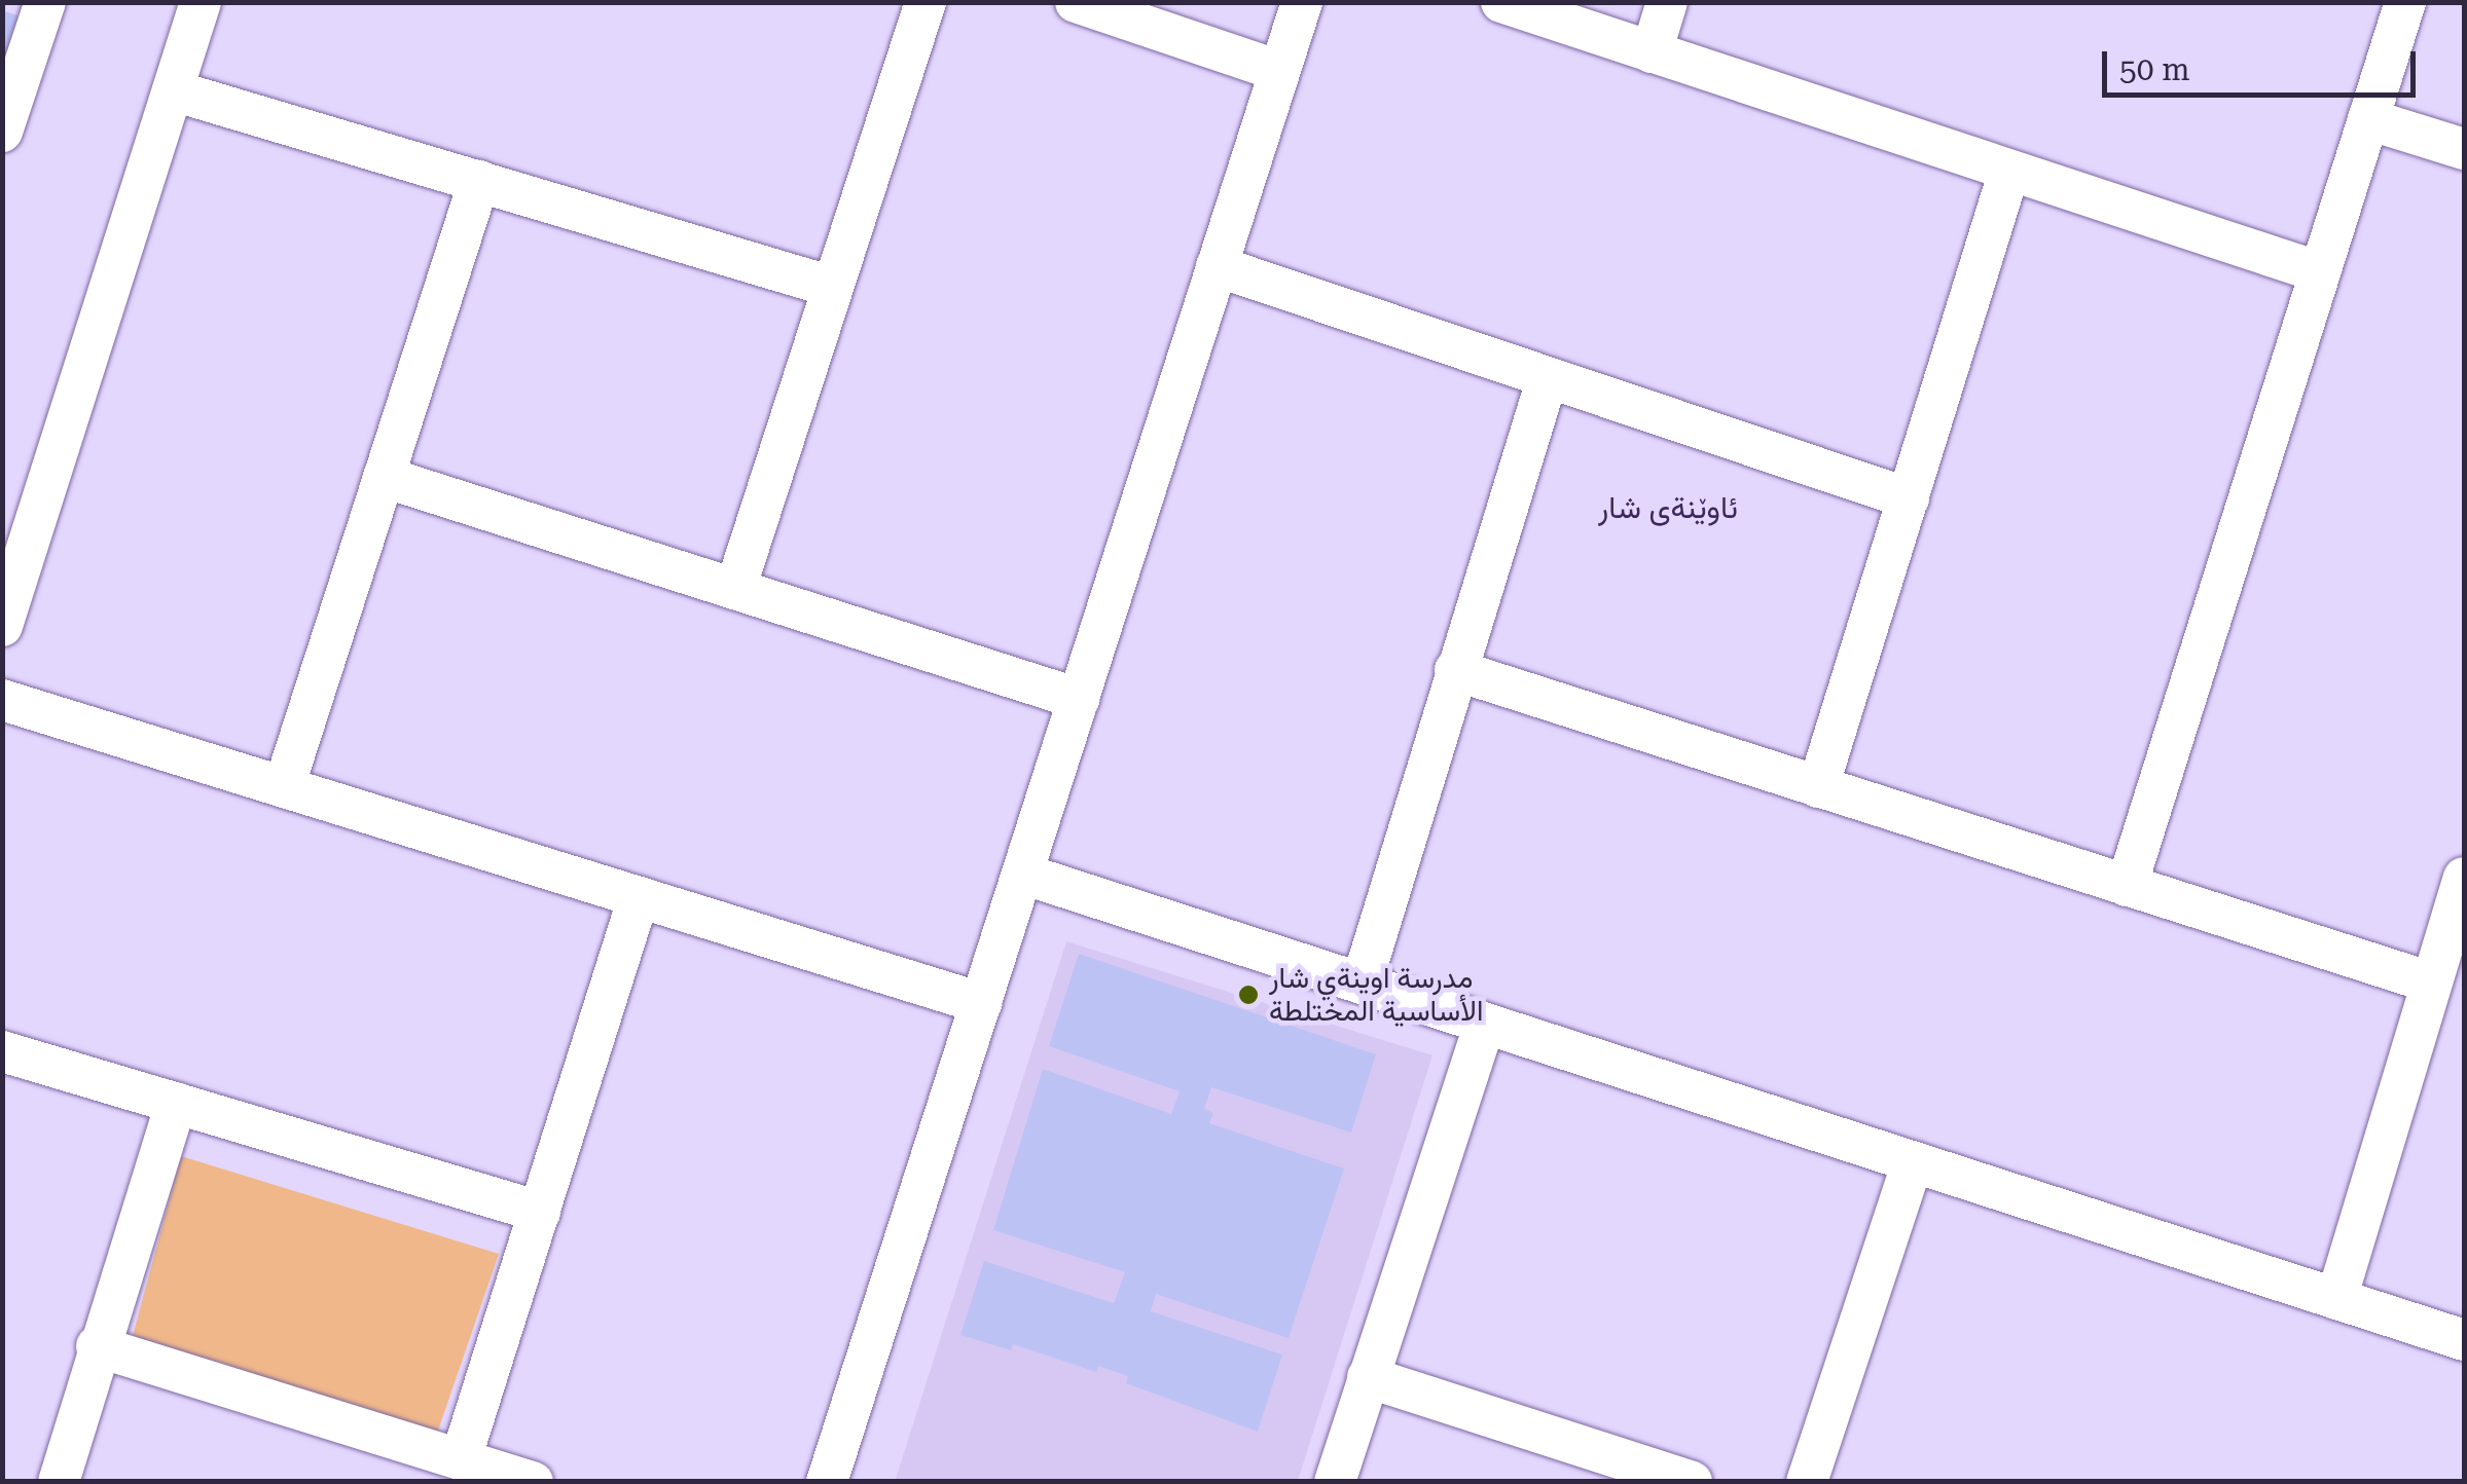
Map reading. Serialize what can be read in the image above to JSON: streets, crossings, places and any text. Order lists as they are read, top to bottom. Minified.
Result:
{"districts":["ئاوێنةی شار"],"places":["مدرسة اوينةي شار الأساسية المختلطة"],"scale_bar":"50 m"}
